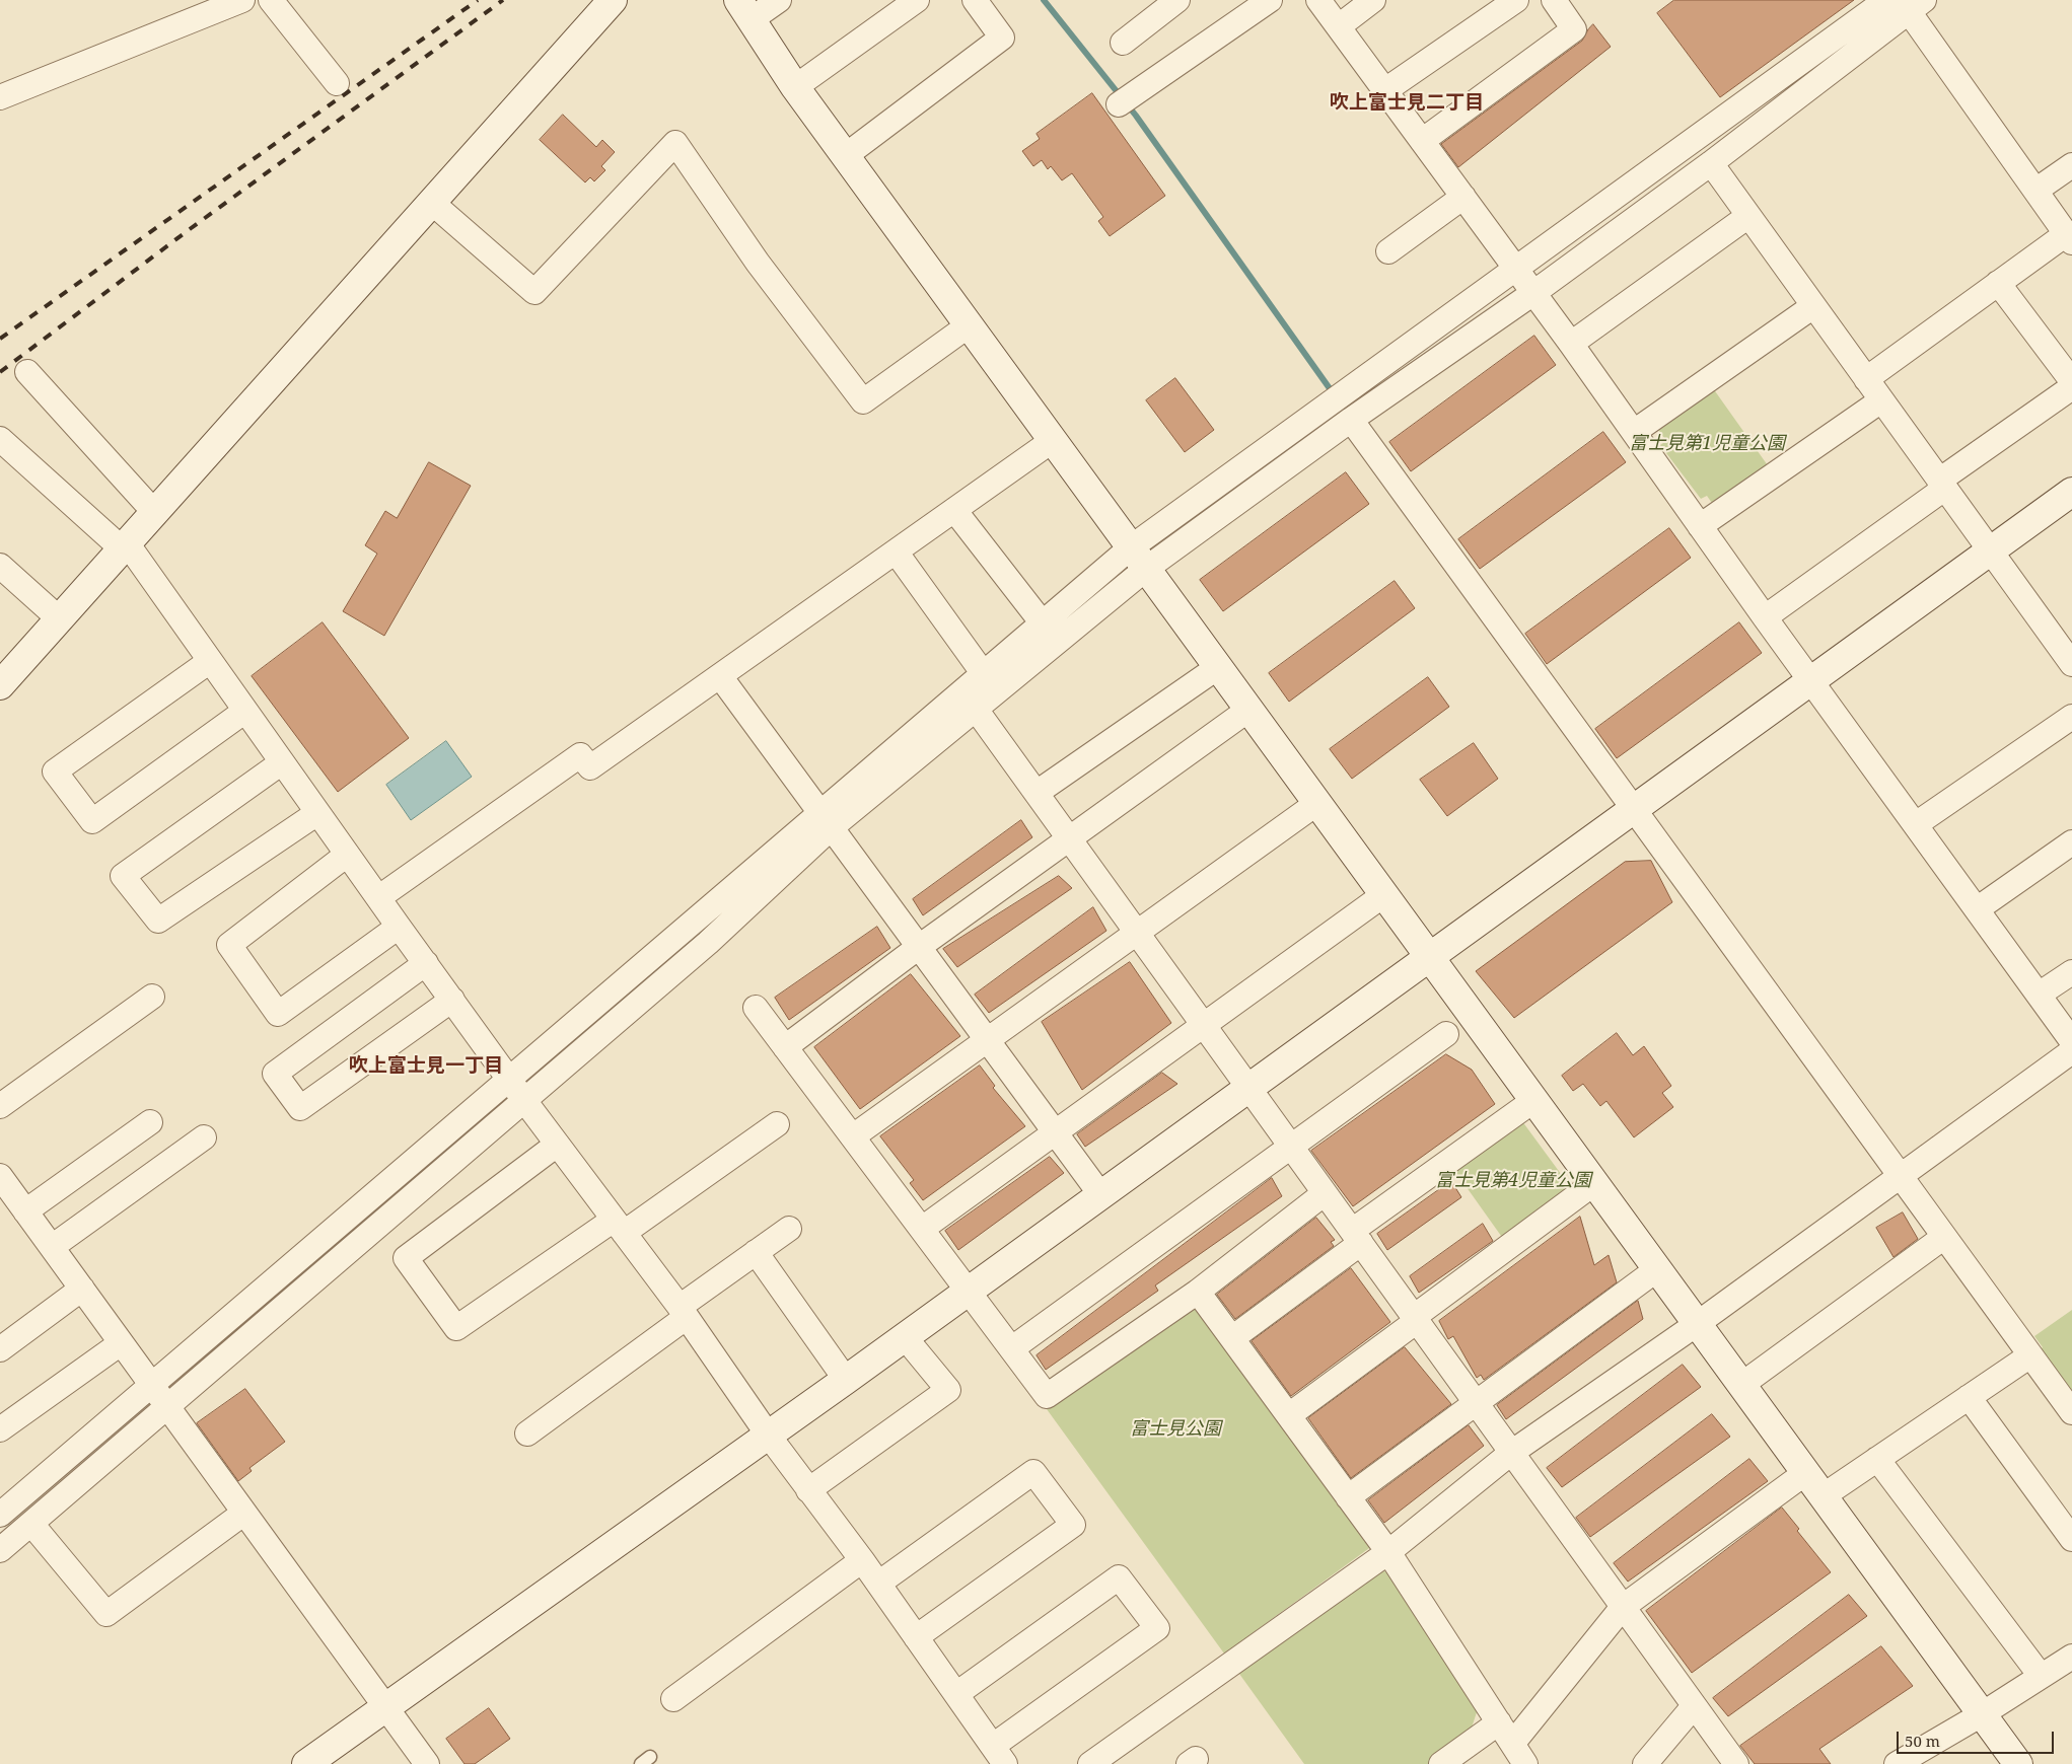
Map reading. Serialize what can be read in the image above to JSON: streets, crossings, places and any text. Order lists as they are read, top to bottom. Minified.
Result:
{"districts":["吹上富士見二丁目","吹上富士見一丁目"],"parks":["富士見第1児童公園","富士見第4児童公園","富士見公園"],"scale_bar":"50 m"}
